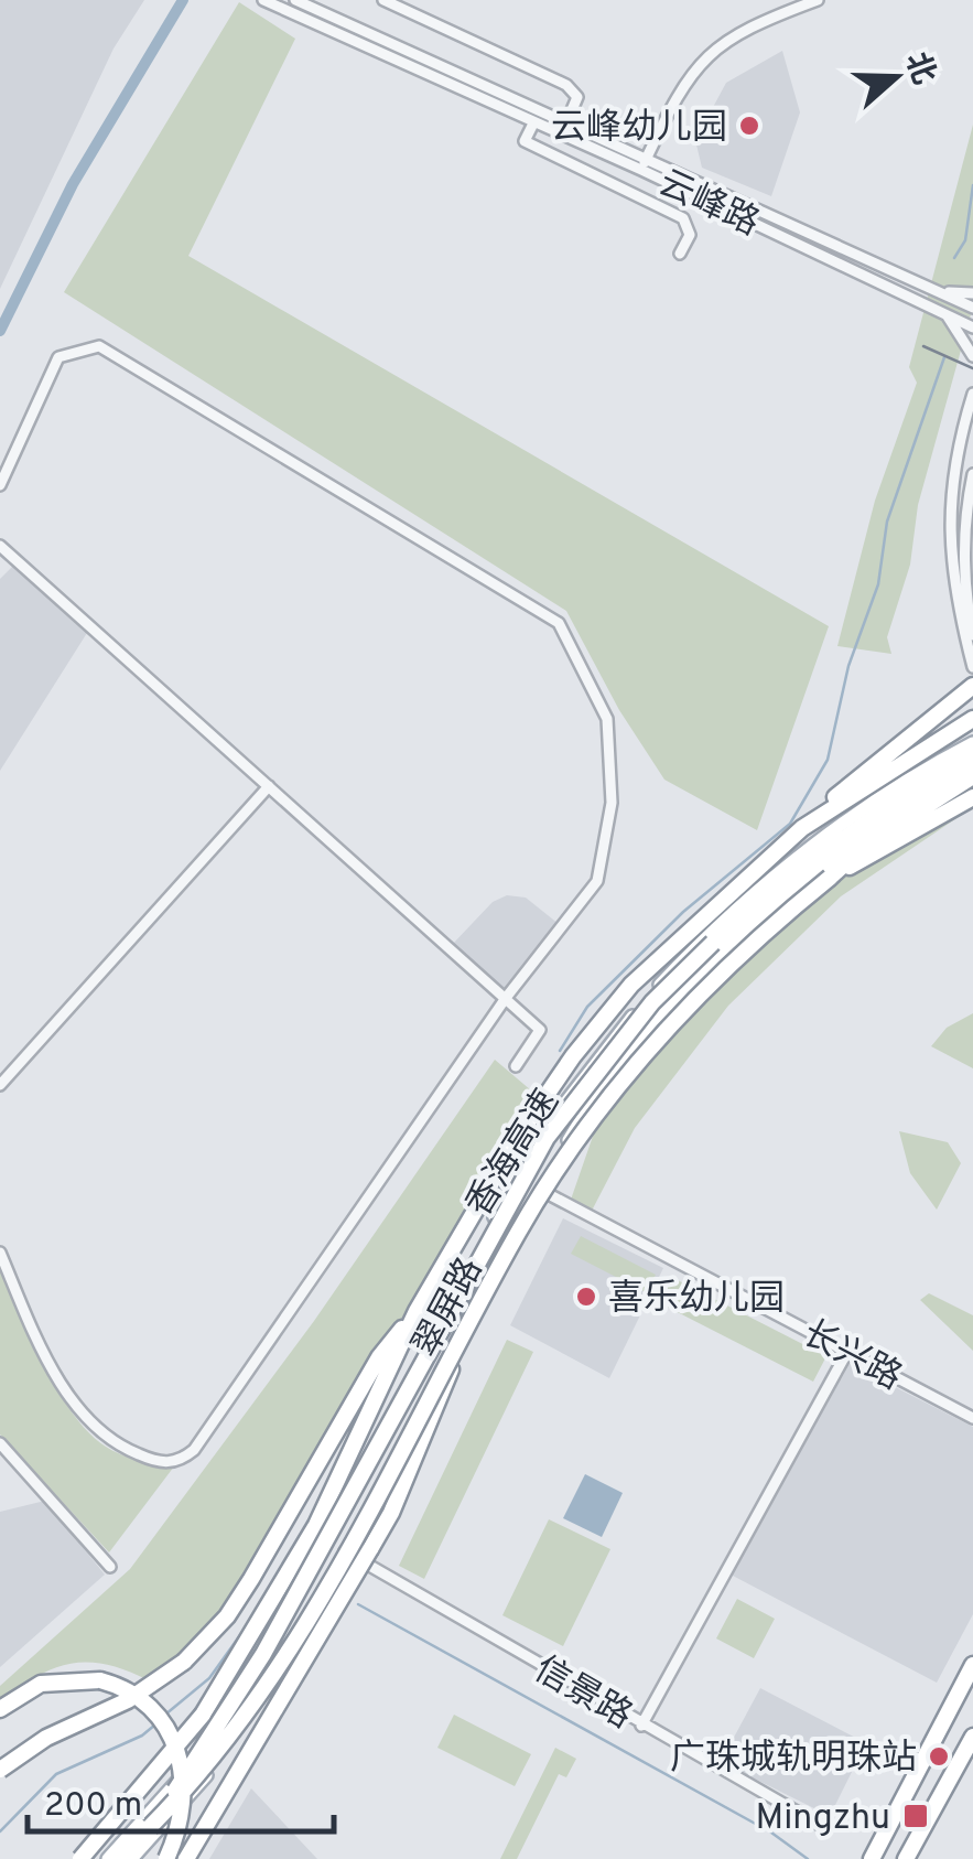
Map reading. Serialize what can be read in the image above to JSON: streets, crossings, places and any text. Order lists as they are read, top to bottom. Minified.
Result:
{"streets":{"highway":["香海高速"],"main road":["翠屏路"],"street":["云峰路","长兴路","信景路"]},"crossings":[["翠屏路","长兴路"],["翠屏路","信景路"]],"places":{"other":["云峰幼儿园","喜乐幼儿园","广珠城轨明珠站"],"transit":["Mingzhu"]},"scale_bar":"200 m","north":"right"}
